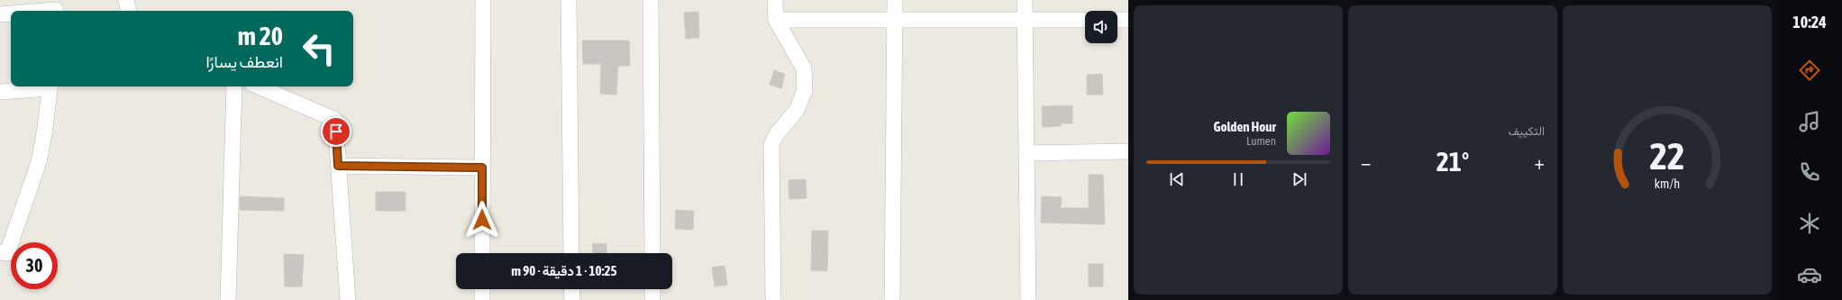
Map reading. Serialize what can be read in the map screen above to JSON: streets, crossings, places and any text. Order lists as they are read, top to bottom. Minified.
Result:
{"page":{"tabs":"10:24","tile":"التكييف","turn":["20 m","انعطف يسارًا"],"song":["Golden Hour","Lumen"],"heat":["−","21°","+"],"limit":"30","trip":"10:25 · 1 دقيقة · 90 m","gauge":["22","km/h"]}}
